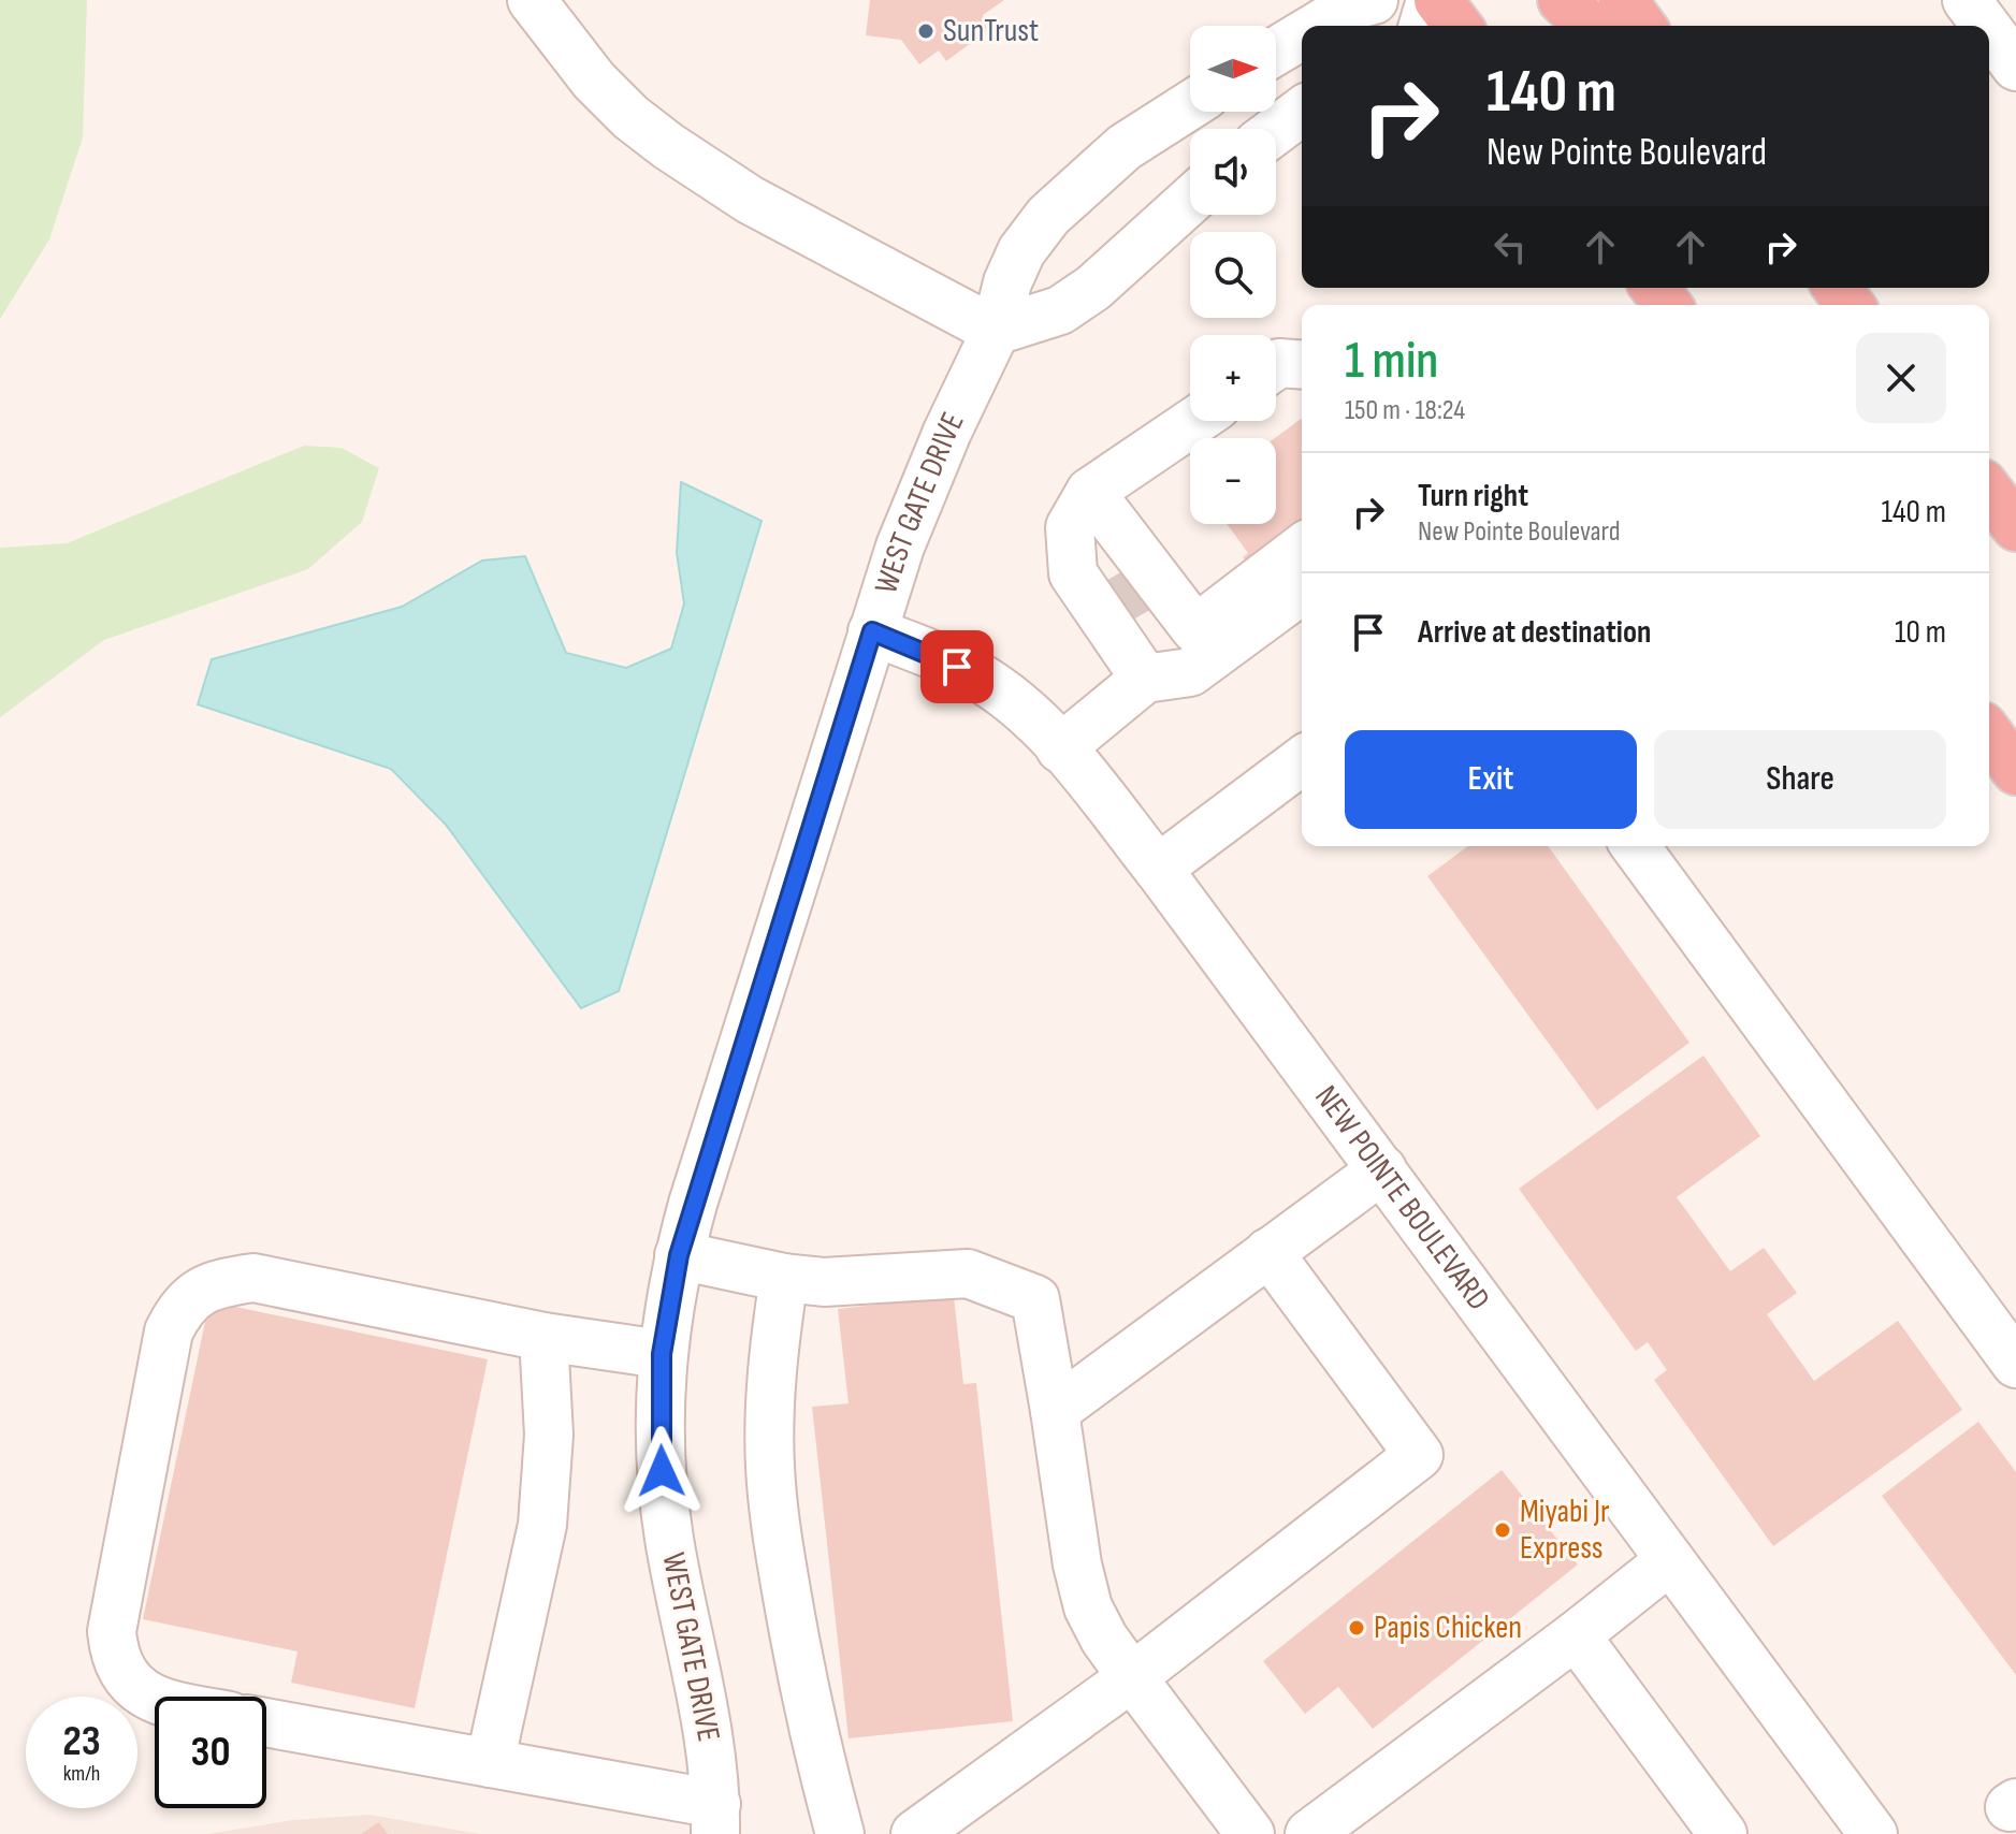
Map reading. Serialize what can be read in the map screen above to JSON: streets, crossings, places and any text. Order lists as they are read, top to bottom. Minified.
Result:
{"streets":{"street":["WEST GATE DRIVE","NEW POINTE BOULEVARD"]},"crossings":[["WEST GATE DRIVE","NEW POINTE BOULEVARD"]],"places":["SunTrust","Miyabi Jr Express","Papis Chicken"],"north":"right","page":{"map_buttons":["+","−"],"turn":["140 m","New Pointe Boulevard"],"heading":["1 min","150 m · 18:24"],"list":[{"name":"Turn right","note":"New Pointe Boulevard","value":"140 m"},{"name":"Arrive at destination","value":"10 m"}],"buttons":["Exit","Share"],"speed":"23 km/h","limit":"30"}}
